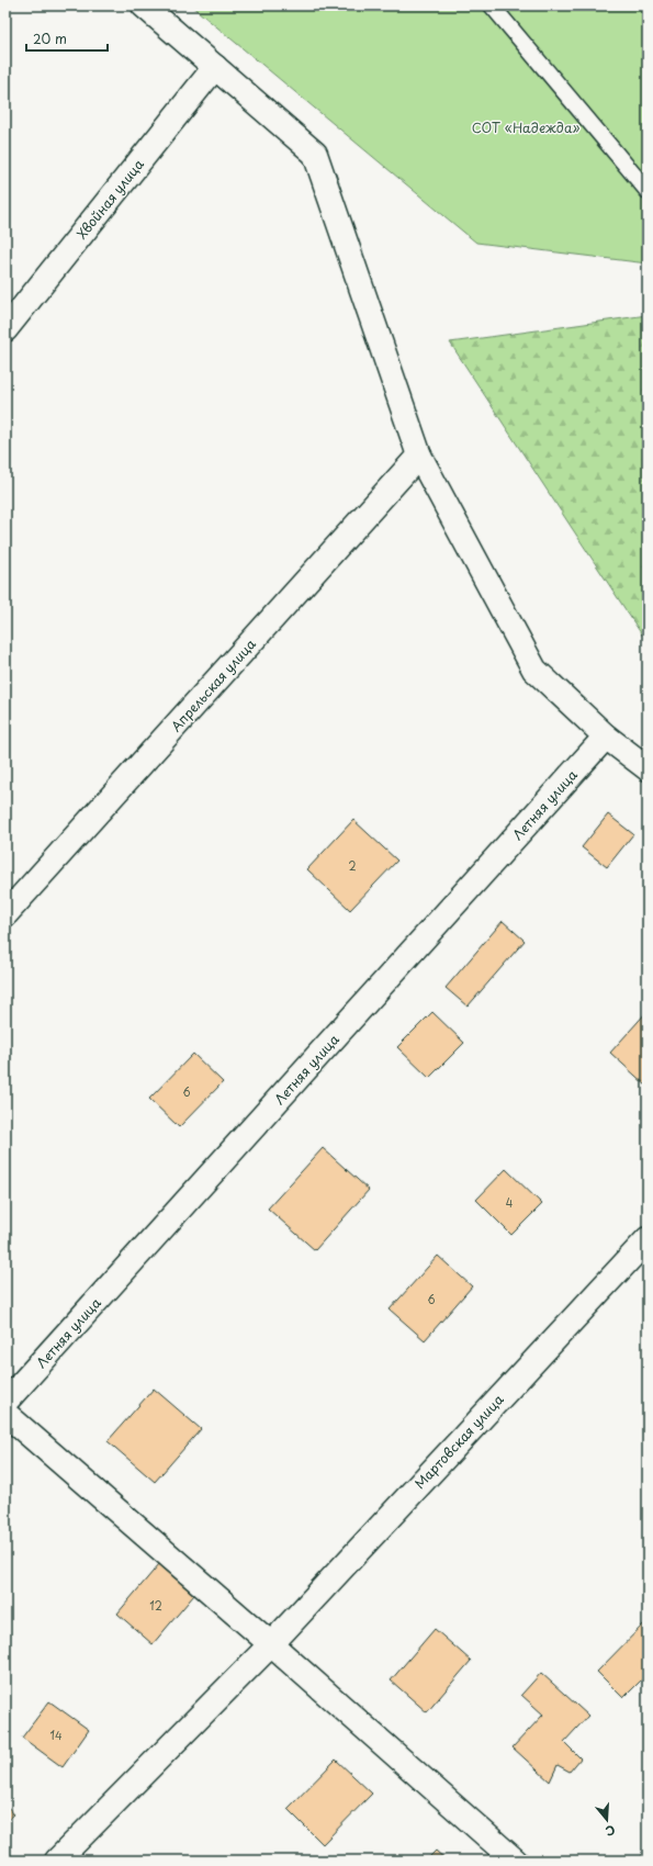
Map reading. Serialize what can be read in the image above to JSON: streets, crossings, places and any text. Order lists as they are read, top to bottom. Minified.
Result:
{"streets":{"street":["Хвойная улица","Апрельская улица","Летняя улица","Мартовская улица"]},"parks":["СОТ «Надежда»"],"house_numbers":["2","6","4","6","12","14"],"scale_bar":"20 m","north":"bottom"}
